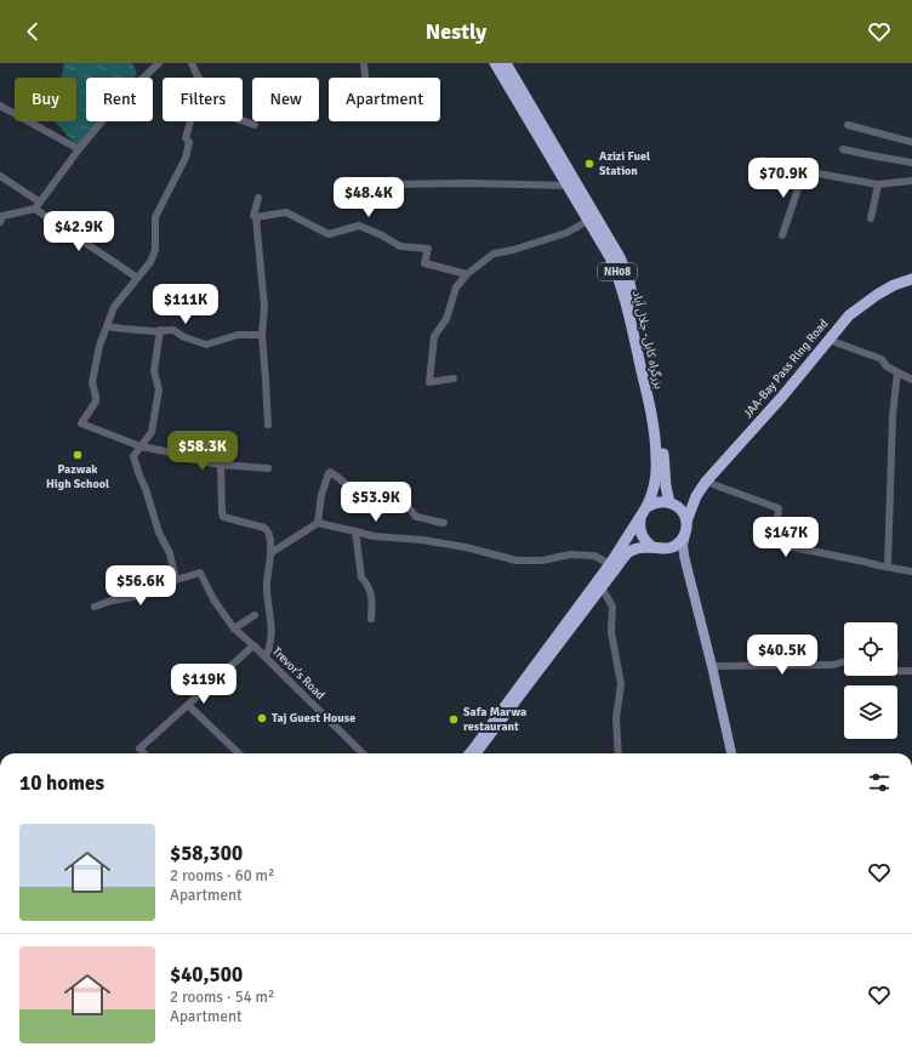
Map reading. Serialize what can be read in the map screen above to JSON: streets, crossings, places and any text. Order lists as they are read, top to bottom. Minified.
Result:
{"streets":{"highway":["NH08","بزرگراه کابل- جلال آباد","JAA-Bay Pass Ring Road"],"street":["Trevor's Road"]},"crossings":[["بزرگراه کابل- جلال آباد","JAA-Bay Pass Ring Road"]],"places":["Azizi Fuel Station","Pazwak High School","Taj Guest House","Safa Marwa restaurant"],"page":{"header":"Nestly","chip":["Buy","Rent","Filters","New","Apartment"],"price":["$70.9K","$48.4K","$42.9K","$111K","$58.3K","$53.9K","$147K","$56.6K","$40.5K","$119K"],"heading":"10 homes","list":[{"name":"$58,300","note":"2 rooms · 60 m² · Apartment"},{"name":"$40,500","note":"2 rooms · 54 m² · Apartment"}]}}
